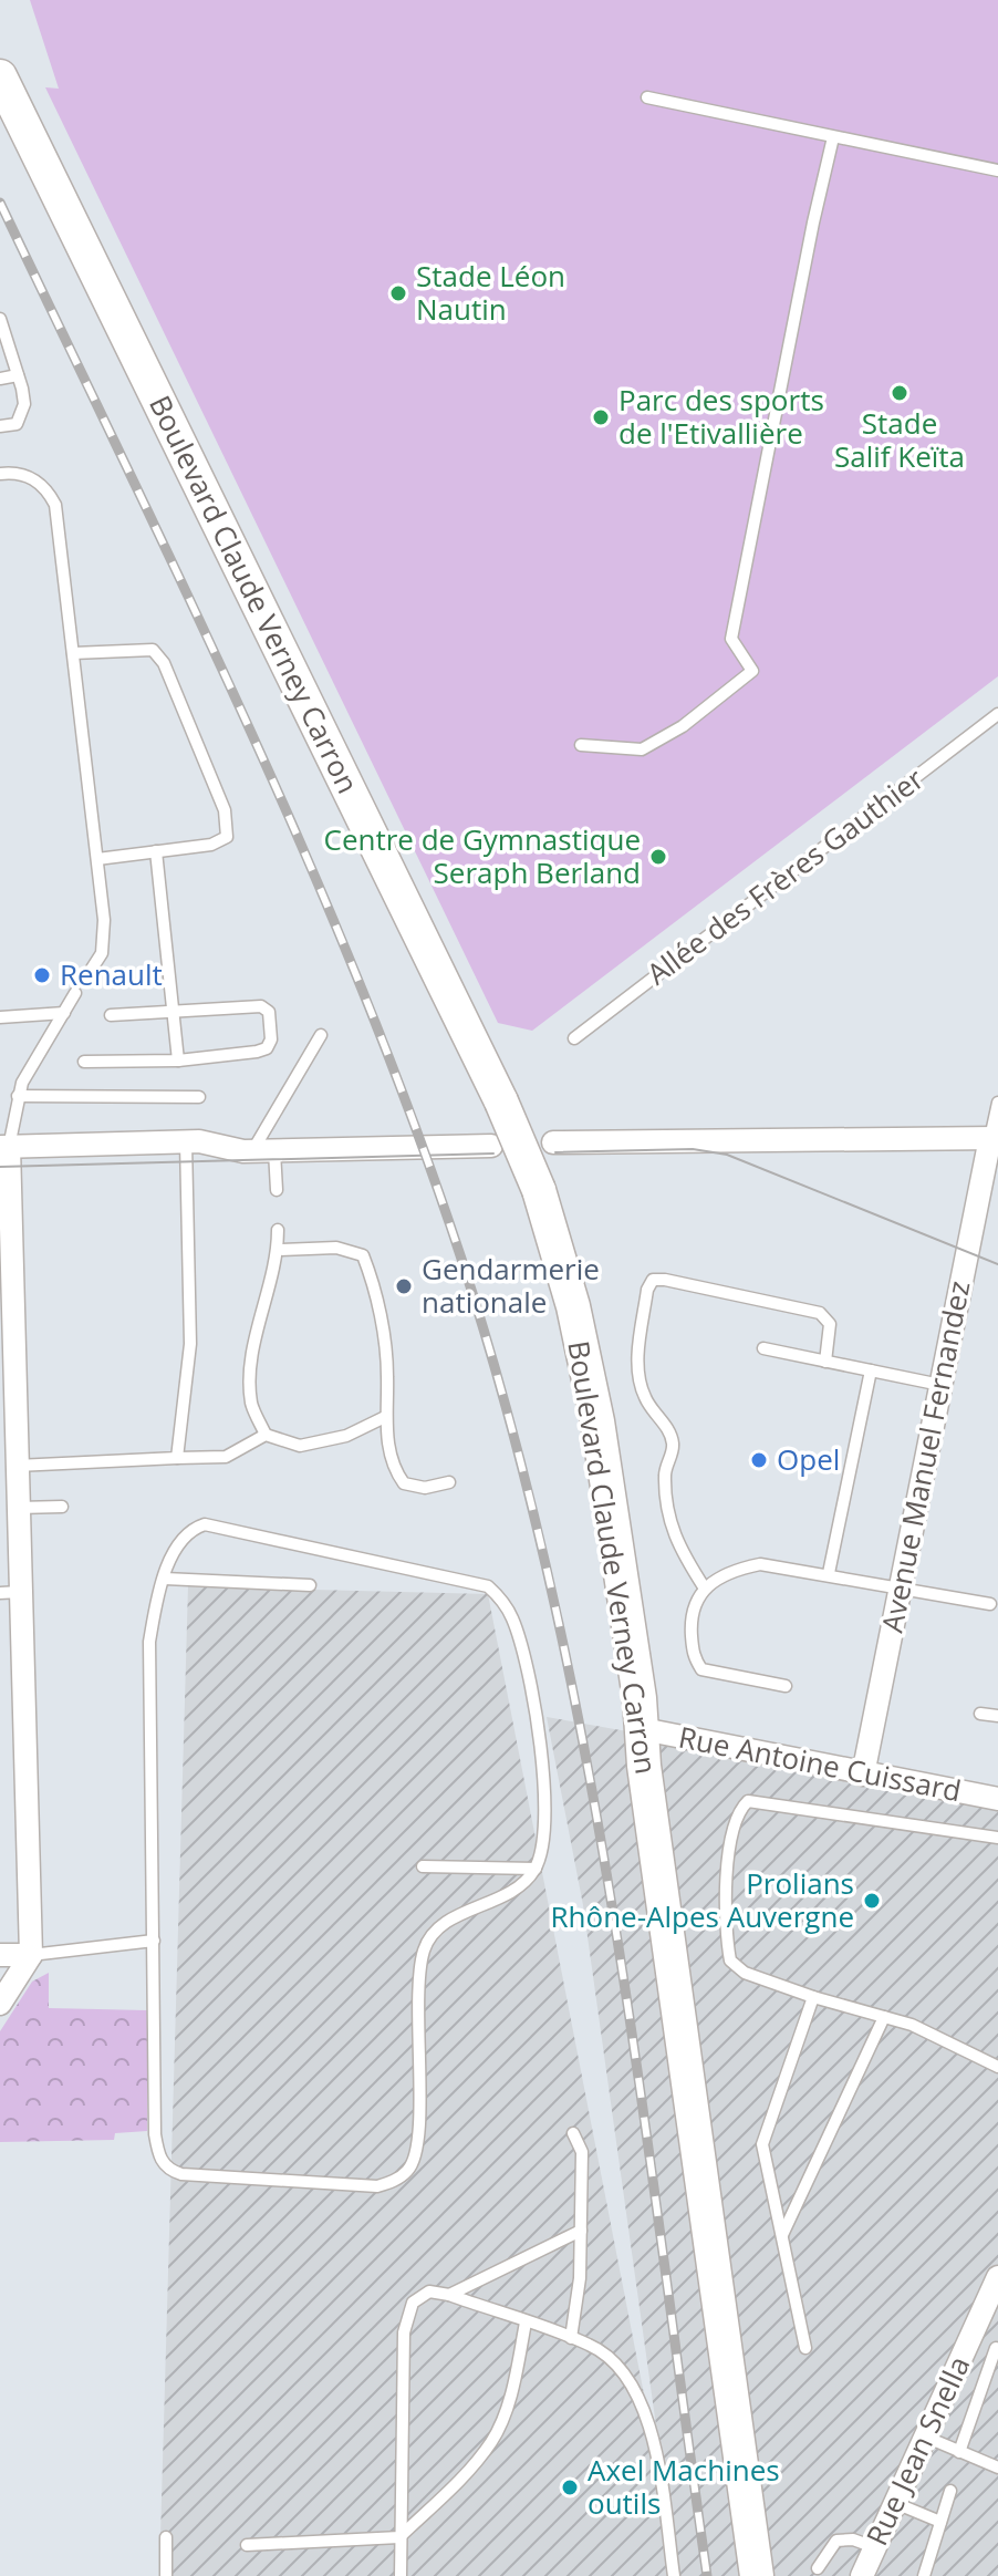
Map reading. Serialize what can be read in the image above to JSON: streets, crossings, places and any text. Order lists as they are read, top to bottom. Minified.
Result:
{"streets":{"main road":["Boulevard Claude Verney Carron"],"street":["Avenue Manuel Fernandez","Rue Antoine Cuissard","Rue Jean Snella"],"lane":["Allée des Frères Gauthier"]},"crossings":[["Boulevard Claude Verney Carron","Rue Antoine Cuissard"],["Avenue Manuel Fernandez","Rue Antoine Cuissard"]],"places":["Stade Léon Nautin","Stade Salif Keïta","Parc des sports de l'Etivallière","Centre de Gymnastique Seraph Berland","Renault","Gendarmerie nationale","Opel","Prolians Rhône-Alpes Auvergne","Axel Machines outils"]}
